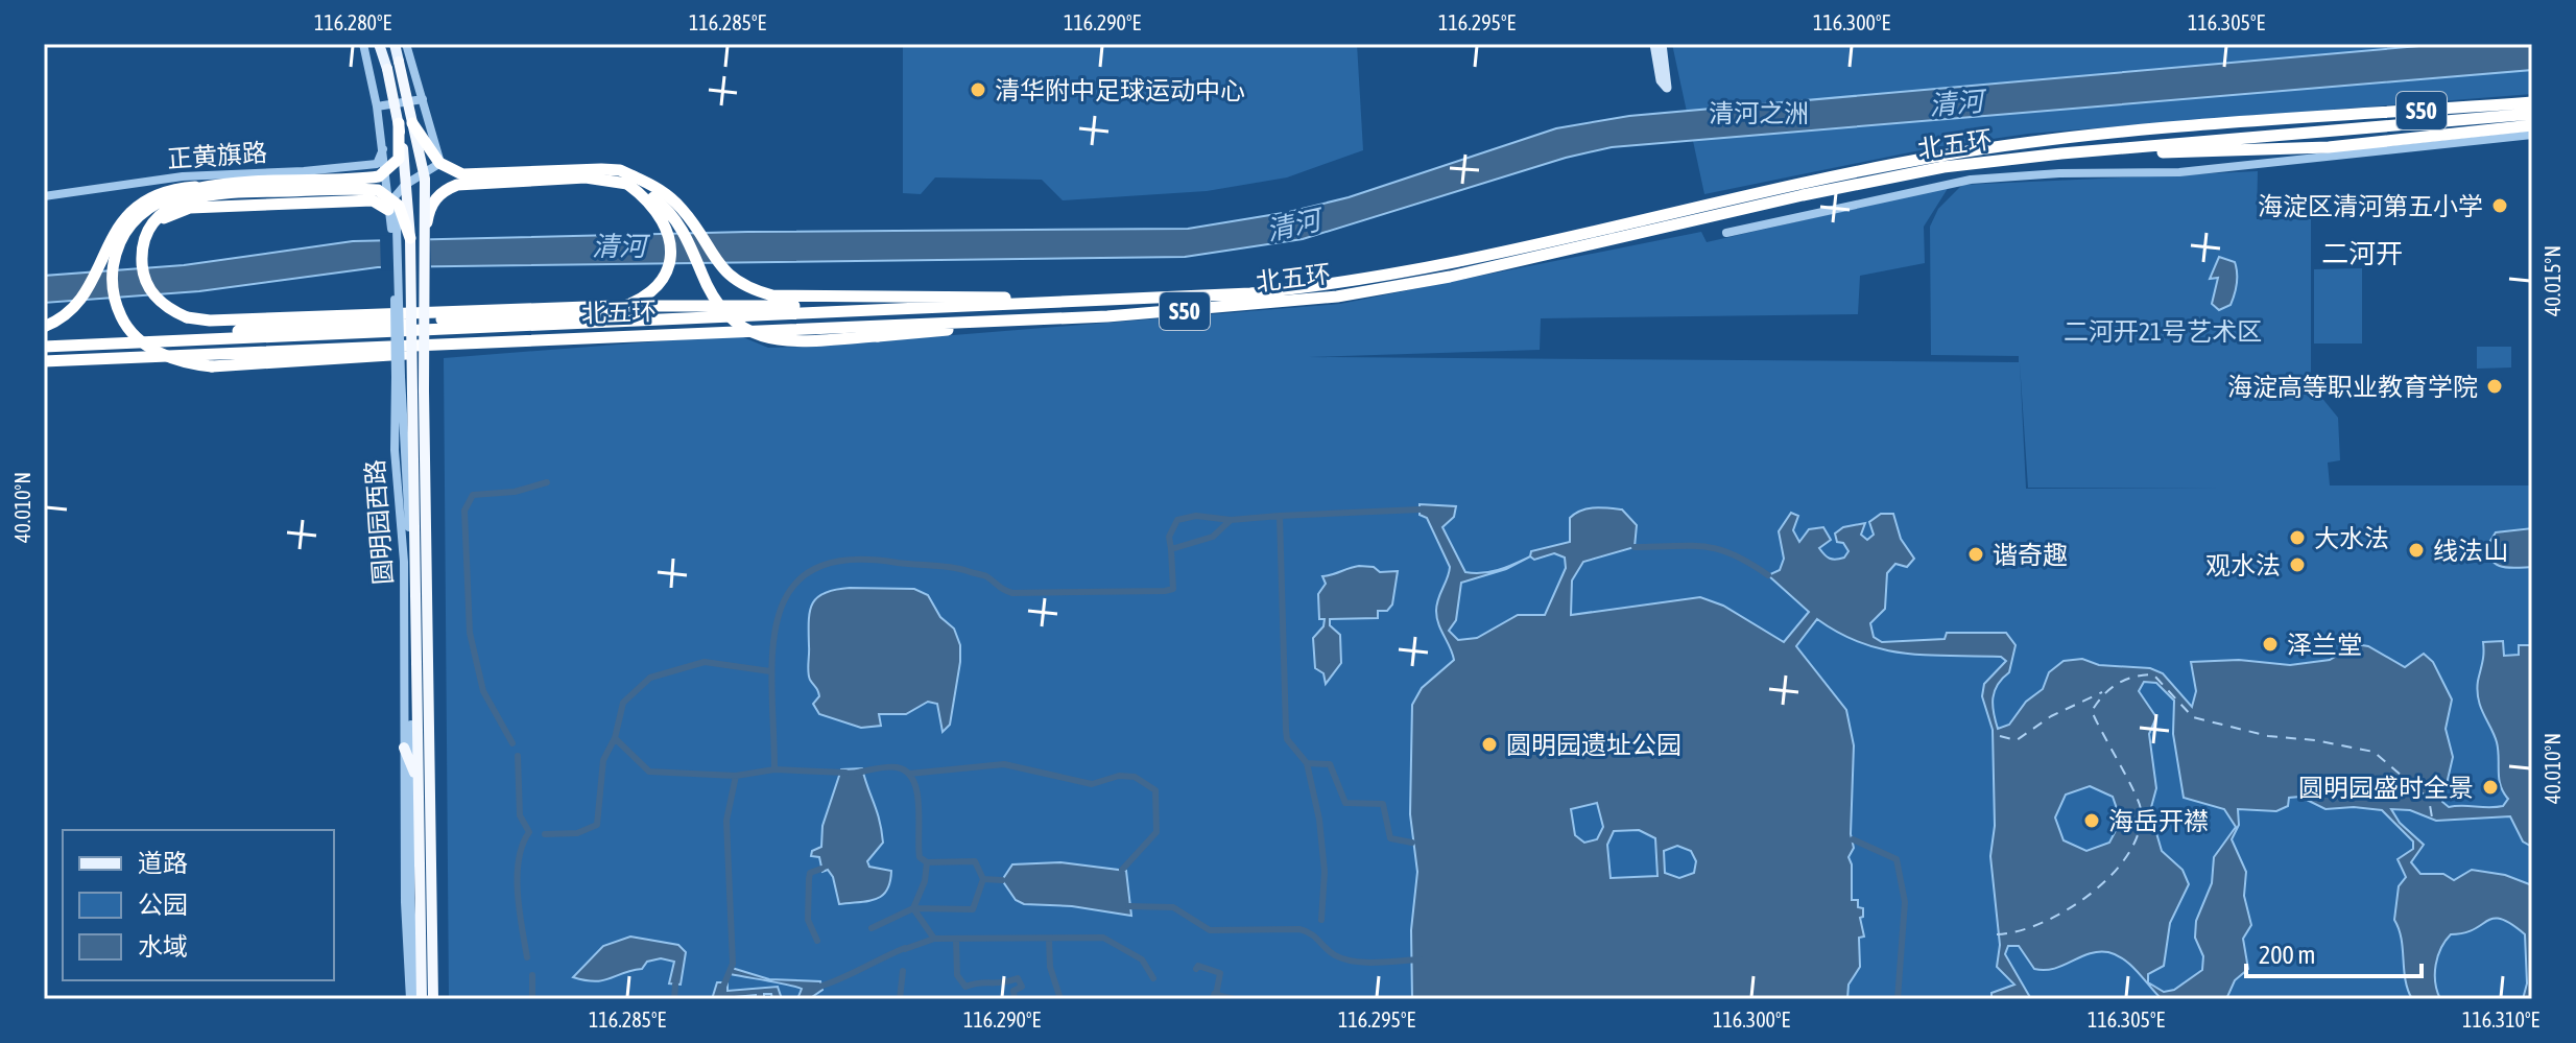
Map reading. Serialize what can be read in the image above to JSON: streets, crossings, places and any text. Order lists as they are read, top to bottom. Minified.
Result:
{"streets":{"highway":["S50","北五环","圆明园西路"],"street":["正黄旗路"]},"crossings":[["正黄旗路","圆明园西路"]],"districts":["二河开"],"water":["清河"],"parks":["清河之洲","二河开21号艺术区"],"places":["清华附中足球运动中心","海淀区清河第五小学","海淀高等职业教育学院","大水法","线法山","谐奇趣","观水法","泽兰堂","圆明园遗址公园","圆明园盛时全景","海岳开襟"],"legend":["道路","公园","水域"],"scale_bar":"200 m","coordinates":["116.280°E","116.285°E","116.290°E","116.295°E","116.300°E","116.305°E","40.015°N","40.010°N","116.310°E"]}
